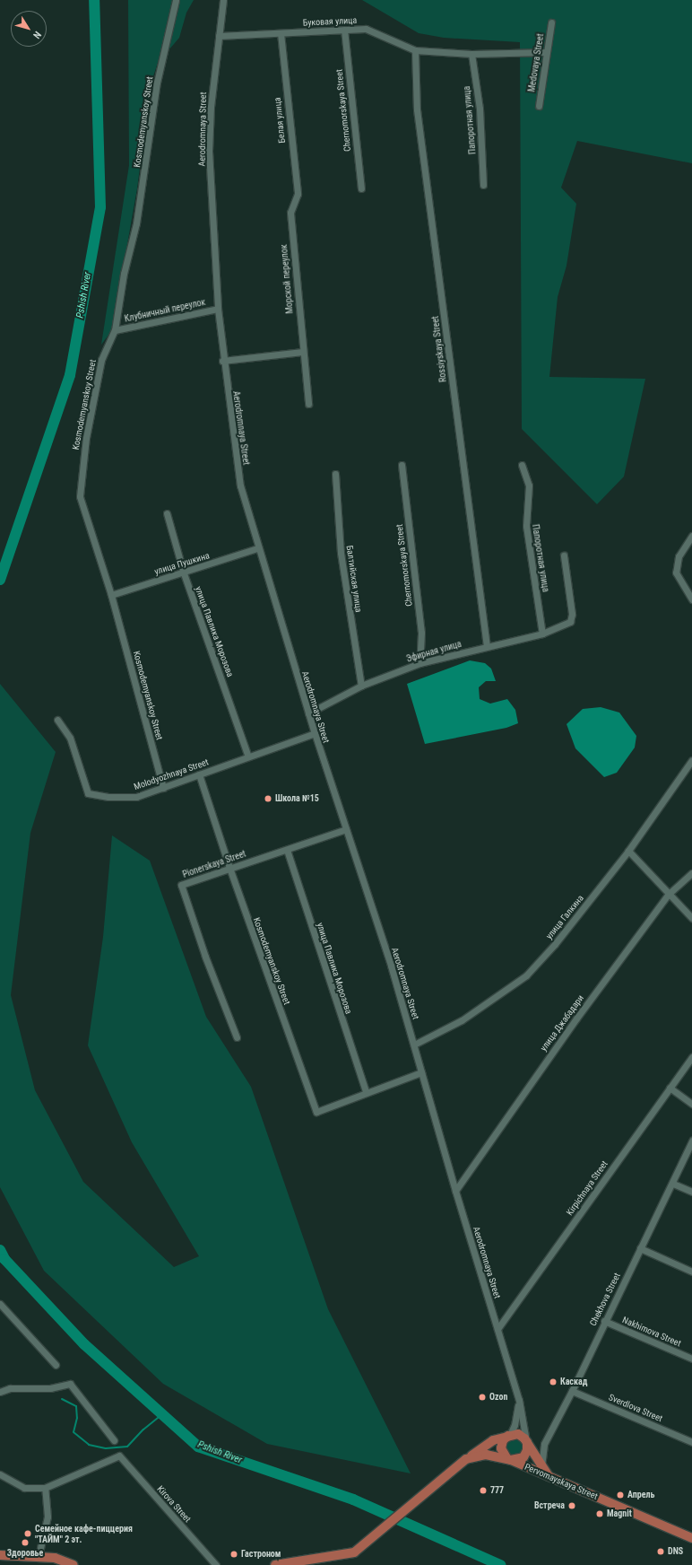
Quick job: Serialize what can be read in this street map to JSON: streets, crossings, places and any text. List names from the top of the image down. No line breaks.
{"streets":{"main road":["Pervomayskaya Street"],"street":["Буковая улица","Medovaya Street","Chernomorskaya Street","Белая улица","Папоротная улица","Kosmodemyanskoy Street","Aerodromnaya Street","Морской переулок","Клубничный переулок","Rossiyskaya Street","улица Пушкина","Балтийская улица","улица Павлика Морозова","Эфирная улица","Molodyozhnaya Street","Pionerskaya Street","улица Галкина","улица Джабадари","Kirpichnaya Street","Chekhova Street","Nakhimova Street","Sverdlova Street","Kirova Street"]},"crossings":[["Буковая улица","Medovaya Street"],["Буковая улица","Chernomorskaya Street"],["Буковая улица","Белая улица"],["Буковая улица","Папоротная улица"],["Буковая улица","Aerodromnaya Street"],["Буковая улица","Rossiyskaya Street"],["Chernomorskaya Street","Эфирная улица"],["Белая улица","Морской переулок"],["Папоротная улица","Эфирная улица"],["Kosmodemyanskoy Street","Клубничный переулок"],["Kosmodemyanskoy Street","улица Пушкина"],["Kosmodemyanskoy Street","улица Павлика Морозова"],["Kosmodemyanskoy Street","Molodyozhnaya Street"],["Kosmodemyanskoy Street","Pionerskaya Street"],["Aerodromnaya Street","Клубничный переулок"],["Aerodromnaya Street","улица Пушкина"],["Aerodromnaya Street","Эфирная улица"],["Aerodromnaya Street","Molodyozhnaya Street"],["Aerodromnaya Street","Pionerskaya Street"],["Aerodromnaya Street","улица Галкина"],["Aerodromnaya Street","улица Джабадари"],["Aerodromnaya Street","Kirpichnaya Street"],["Aerodromnaya Street","Pervomayskaya Street"],["Rossiyskaya Street","Эфирная улица"],["улица Пушкина","улица Павлика Морозова"],["Балтийская улица","Эфирная улица"],["улица Павлика Морозова","Molodyozhnaya Street"],["улица Павлика Морозова","Pionerskaya Street"],["Chekhova Street","Nakhimova Street"],["Chekhova Street","Sverdlova Street"]],"water":["Pshish River"],"places":["Школа №15","Каскад","Ozon","777","Апрель","Встреча","Magnit","Семейное кафе-пиццерия \"ТАЙМ\" 2 эт.","Здоровье","DNS","Гастроном"],"north":"bottom right"}
